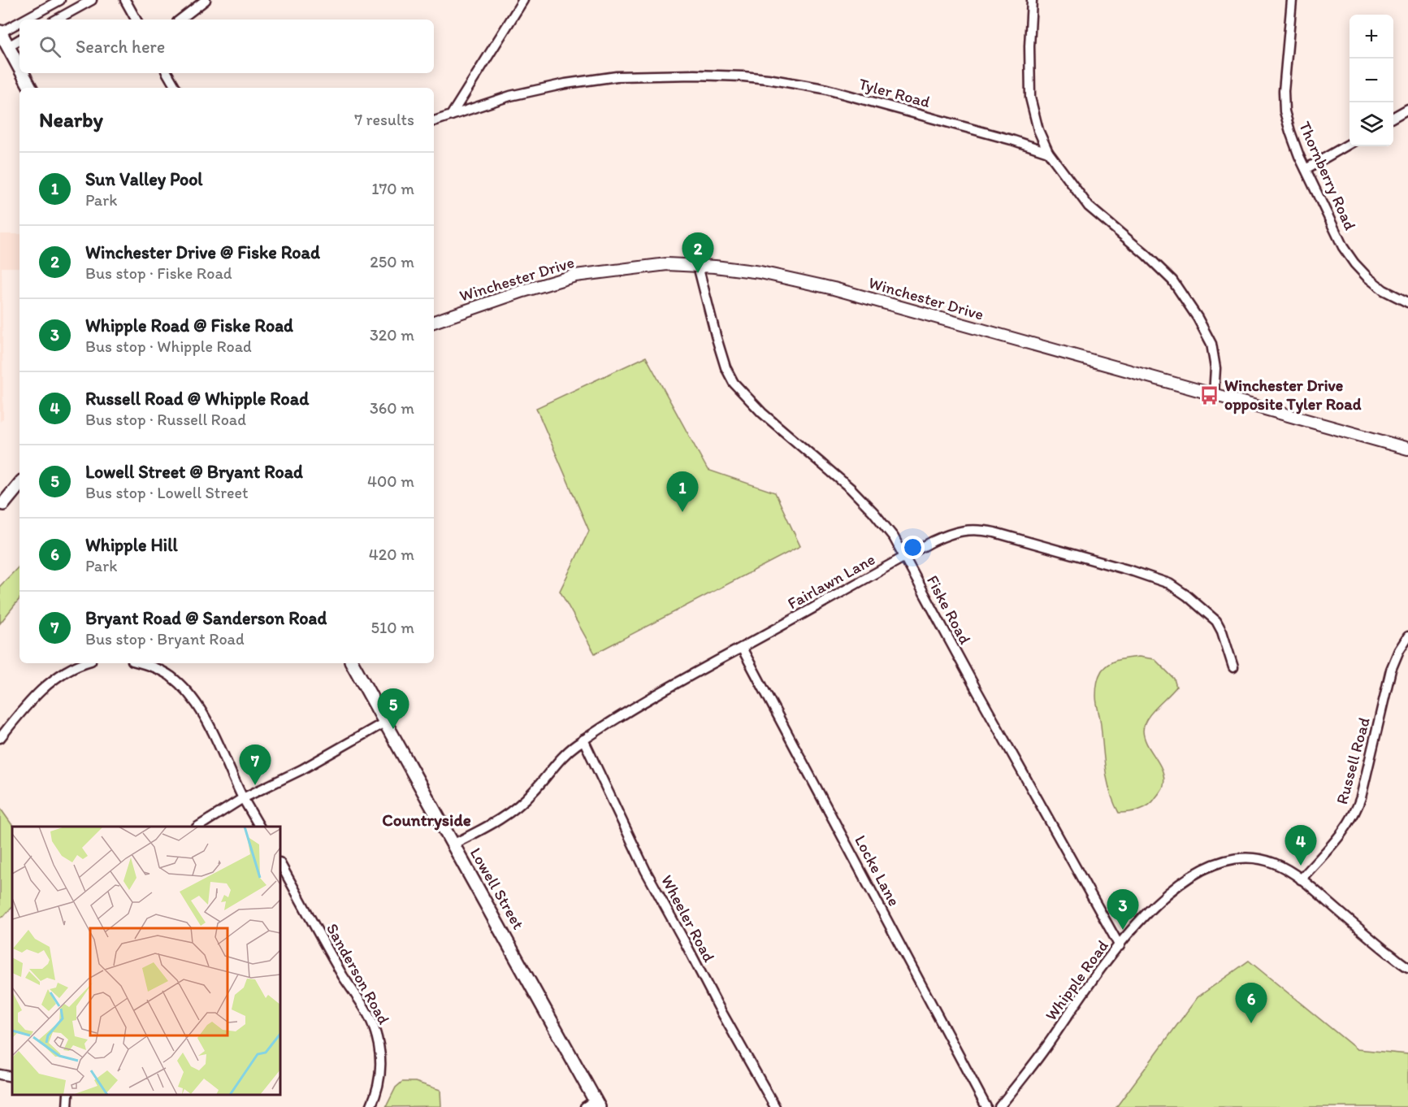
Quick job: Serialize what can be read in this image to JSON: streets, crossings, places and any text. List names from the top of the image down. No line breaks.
{"streets":{"main road":["Lowell Street"],"street":["Tyler Road","Thornberry Road","Winchester Drive","Fairlawn Lane","Fiske Road","Russell Road","Locke Lane","Wheeler Road","Sanderson Road","Whipple Road"]},"crossings":[["Winchester Drive","Fiske Road"],["Fairlawn Lane","Fiske Road"],["Fairlawn Lane","Locke Lane"],["Fairlawn Lane","Lowell Street"],["Fairlawn Lane","Wheeler Road"],["Fiske Road","Whipple Road"],["Russell Road","Whipple Road"]],"districts":["Countryside"],"places":{"bus stop":["Winchester Drive opposite Tyler Road"]},"page":{"map_buttons":["+","−"],"search":"Search here","heading":["Nearby","7 results"],"list":[{"mark":"1","name":"Sun Valley Pool","note":"Park","value":"170 m"},{"mark":"2","name":"Winchester Drive @ Fiske Road","note":"Bus stop · Fiske Road","value":"250 m"},{"mark":"3","name":"Whipple Road @ Fiske Road","note":"Bus stop · Whipple Road","value":"320 m"},{"mark":"4","name":"Russell Road @ Whipple Road","note":"Bus stop · Russell Road","value":"360 m"},{"mark":"5","name":"Lowell Street @ Bryant Road","note":"Bus stop · Lowell Street","value":"400 m"},{"mark":"6","name":"Whipple Hill","note":"Park","value":"420 m"},{"mark":"7","name":"Bryant Road @ Sanderson Road","note":"Bus stop · Bryant Road","value":"510 m"}],"pins":["2","1","5","7","4","3","6"]}}
